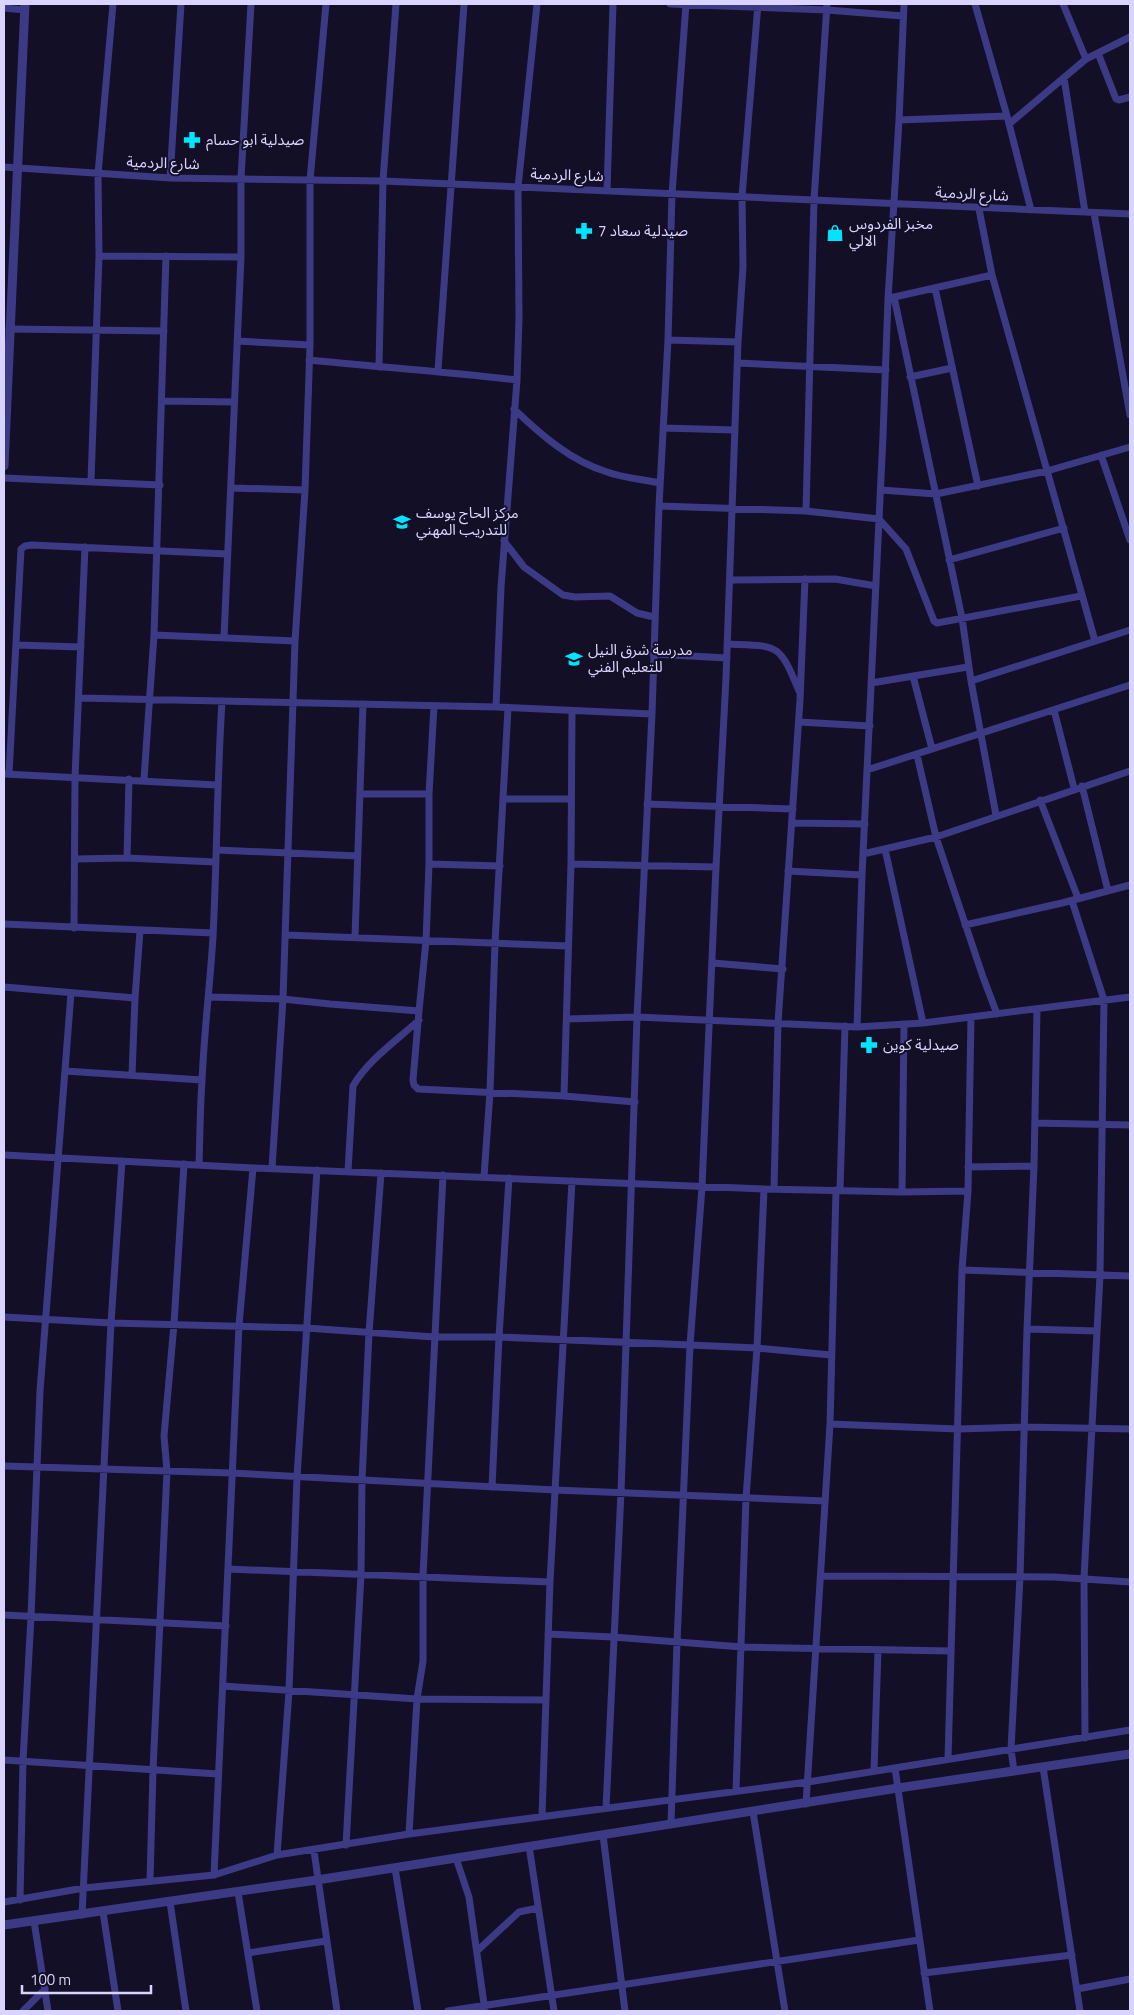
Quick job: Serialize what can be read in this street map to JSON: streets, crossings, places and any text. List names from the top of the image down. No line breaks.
{"streets":{"street":["شارع الردمية"]},"places":{"pharmacy":["صيدلية ابو حسام","صيدلية سعاد 7","صيدلية كوين"],"shop":["مخبز الفردوس الالي"],"school or university":["مركز الحاج يوسف للتدريب المهني","مدرسة شرق النيل للتعليم الفني"]},"scale_bar":"100 m"}
